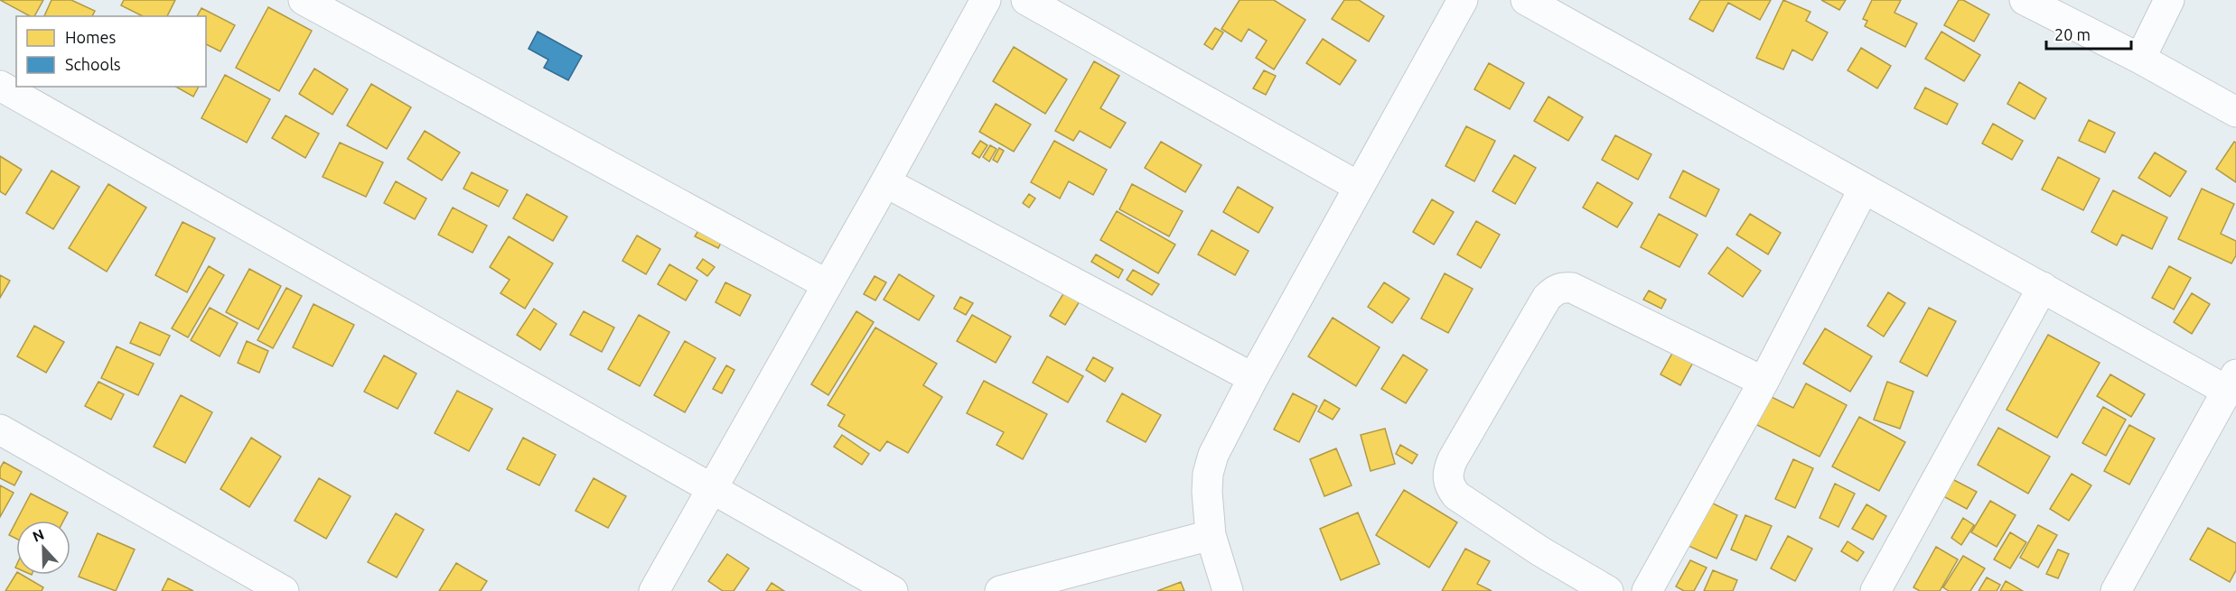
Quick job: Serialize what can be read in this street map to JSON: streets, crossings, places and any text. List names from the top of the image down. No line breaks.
{"legend":["Homes","Schools"],"scale_bar":"20 m","north":"top"}
